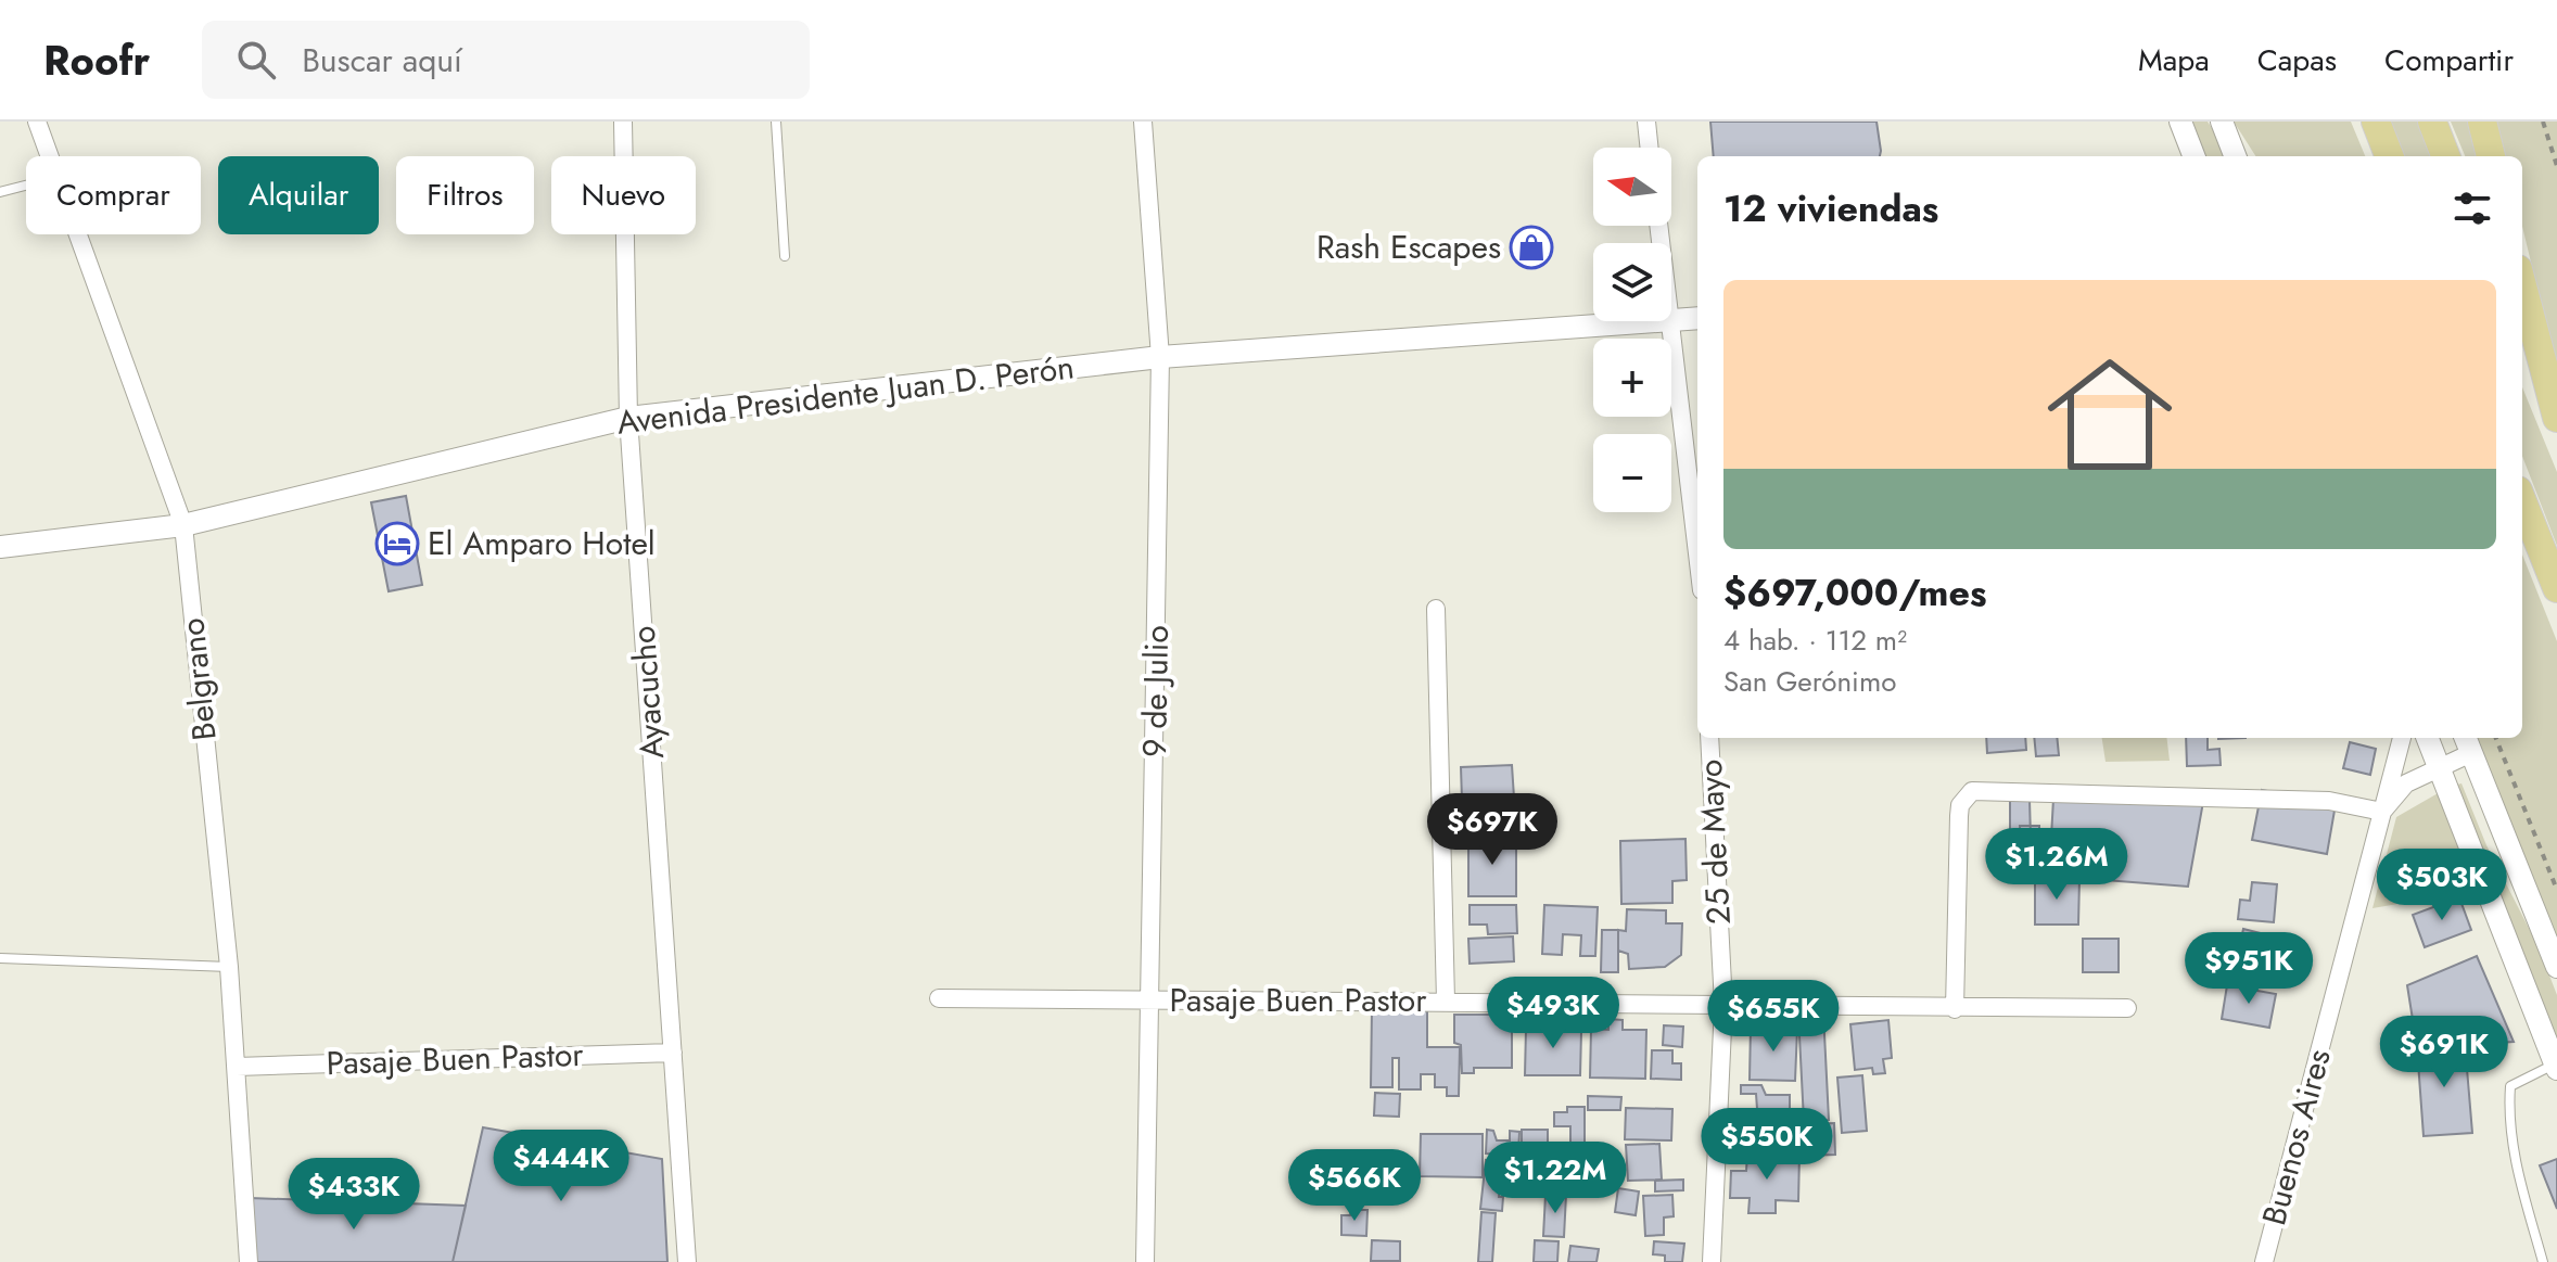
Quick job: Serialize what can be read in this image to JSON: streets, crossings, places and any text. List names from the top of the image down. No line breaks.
{"streets":{"street":["Avenida Presidente Juan D. Perón","Belgrano","9 de Julio","Ayacucho","25 de Mayo","Pasaje Buen Pastor","Buenos Aires"]},"crossings":[["Avenida Presidente Juan D. Perón","Belgrano"],["Avenida Presidente Juan D. Perón","9 de Julio"],["Avenida Presidente Juan D. Perón","Ayacucho"],["Belgrano","Pasaje Buen Pastor"],["9 de Julio","Pasaje Buen Pastor"],["Ayacucho","Pasaje Buen Pastor"],["25 de Mayo","Pasaje Buen Pastor"]],"places":{"shop":["Rash Escapes"],"hotel":["El Amparo Hotel"]},"north":"left","page":{"header":"Roofr","search":"Buscar aquí","nav":["Mapa","Capas","Compartir"],"map_buttons":["+","−"],"chip":["Comprar","Alquilar","Filtros","Nuevo"],"heading":"12 viviendas","list":[{"name":"$697,000/mes","note":"4 hab. · 112 m² · San Gerónimo"}],"price":["$697K","$1.26M","$503K","$951K","$493K","$655K","$691K","$550K","$444K","$1.22M","$566K","$433K"]}}
